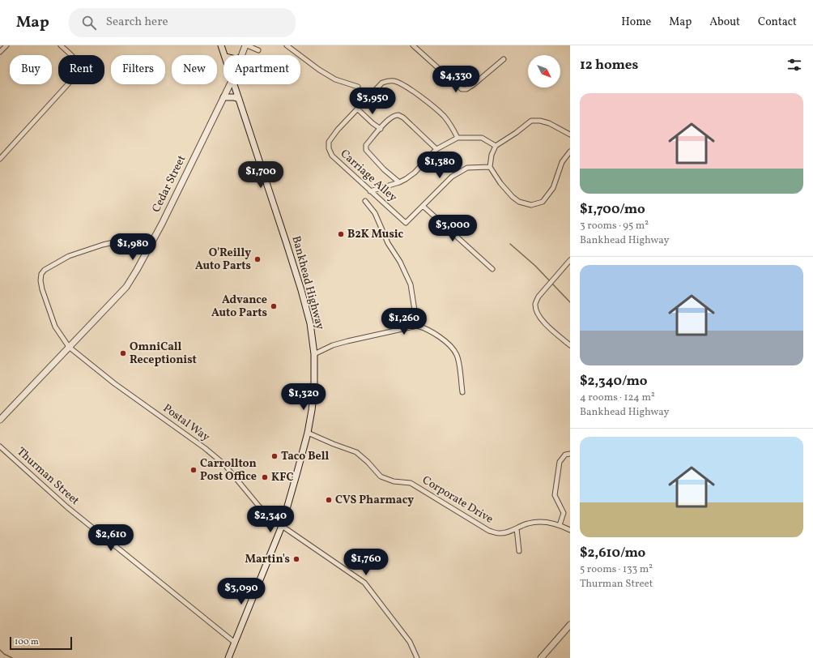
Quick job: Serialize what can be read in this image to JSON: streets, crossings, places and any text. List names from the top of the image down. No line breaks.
{"streets":{"main road":["Cedar Street","Bankhead Highway"],"street":["Carriage Alley","Postal Way","Thurman Street","Corporate Drive"]},"crossings":[["Cedar Street","Postal Way"],["Bankhead Highway","Postal Way"],["Bankhead Highway","Thurman Street"],["Bankhead Highway","Corporate Drive"]],"places":["B2K Music","O'Reilly Auto Parts","Advance Auto Parts","OmniCall Receptionist","Taco Bell","Carrollton Post Office","KFC","CVS Pharmacy","Martin's"],"scale_bar":"100 m","north":"bottom right","page":{"header":"Map","search":"Search here","nav":["Home","Map","About","Contact"],"heading":"12 homes","chip":["Buy","Rent","Filters","New","Apartment"],"price":["$4,330","$3,950","$1,380","$1,700","$3,000","$1,980","$1,260","$1,320","$2,340","$2,610","$1,760","$3,090"],"list":[{"name":"$1,700/mo","note":"3 rooms · 95 m² · Bankhead Highway"},{"name":"$2,340/mo","note":"4 rooms · 124 m² · Bankhead Highway"},{"name":"$2,610/mo","note":"5 rooms · 133 m² · Thurman Street"}],"scale":"100 m"}}
